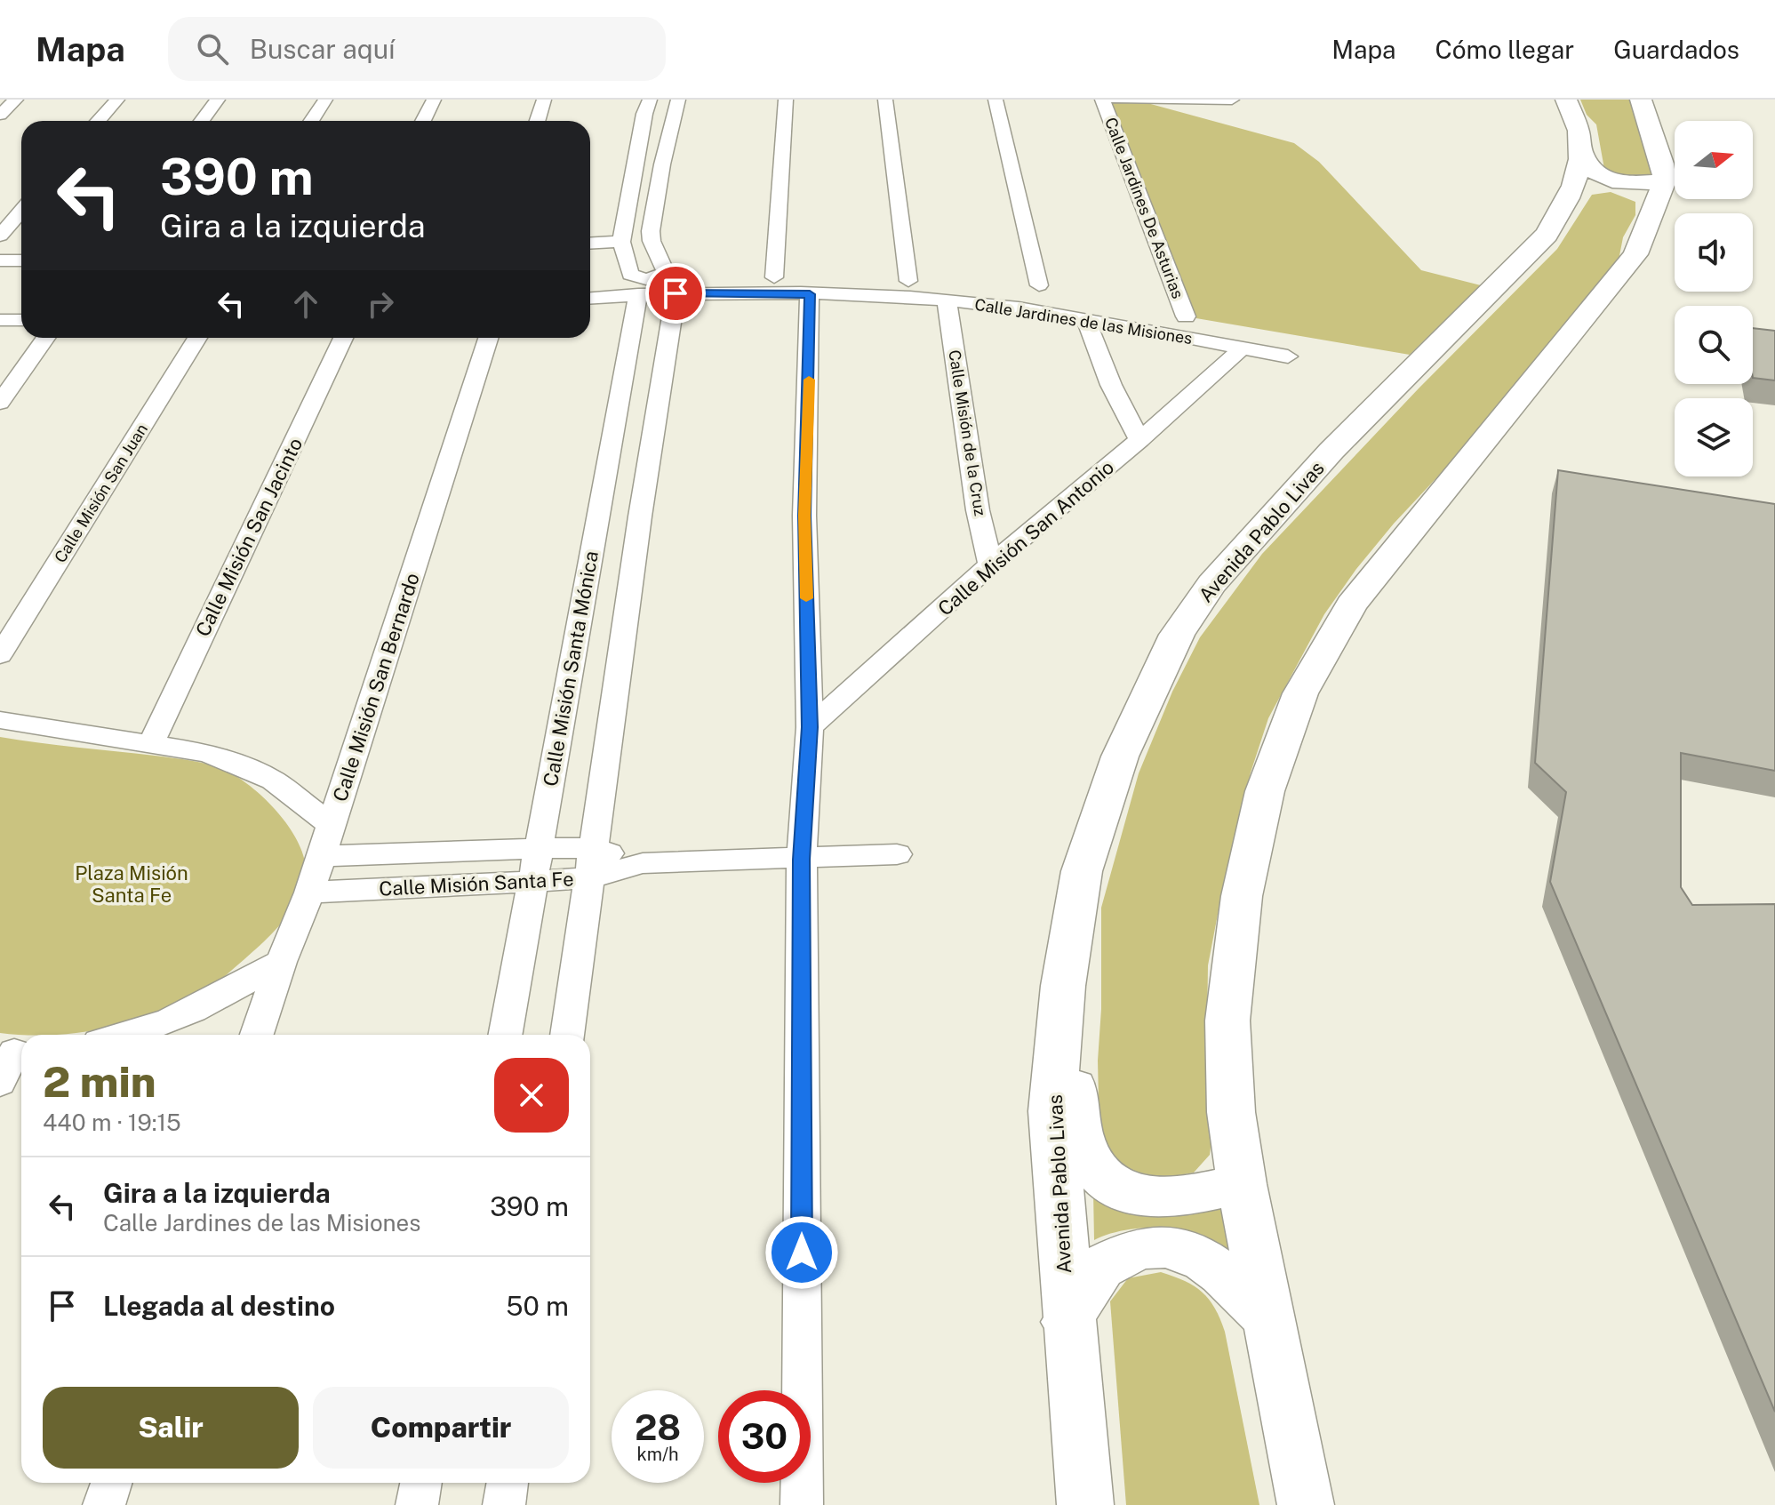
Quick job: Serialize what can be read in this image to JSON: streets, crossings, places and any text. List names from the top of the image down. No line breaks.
{"streets":{"main road":["Avenida Pablo Livas"],"street":["Calle Jardines De Asturias","Calle Jardines de las Misiones","Calle Misión de la Cruz","Calle Misión San Juan","Calle Misión San Jacinto","Calle Misión San Antonio","Calle Misión Santa Mónica","Calle Misión San Bernardo","Calle Misión Santa Fe"]},"crossings":[["Calle Jardines de las Misiones","Calle Misión de la Cruz"],["Calle Jardines de las Misiones","Calle Misión San Antonio"],["Calle Jardines de las Misiones","Calle Misión Santa Mónica"],["Calle Misión de la Cruz","Calle Misión San Antonio"],["Calle Misión Santa Mónica","Calle Misión Santa Fe"],["Calle Misión San Bernardo","Calle Misión Santa Fe"]],"parks":["Plaza Misión Santa Fe"],"north":"right","page":{"header":"Mapa","search":"Buscar aquí","nav":["Mapa","Cómo llegar","Guardados"],"turn":["390 m","Gira a la izquierda"],"heading":["2 min","440 m · 19:15"],"list":[{"name":"Gira a la izquierda","note":"Calle Jardines de las Misiones","value":"390 m"},{"name":"Llegada al destino","value":"50 m"}],"buttons":["Salir","Compartir"],"speed":"28 km/h","limit":"30"}}
